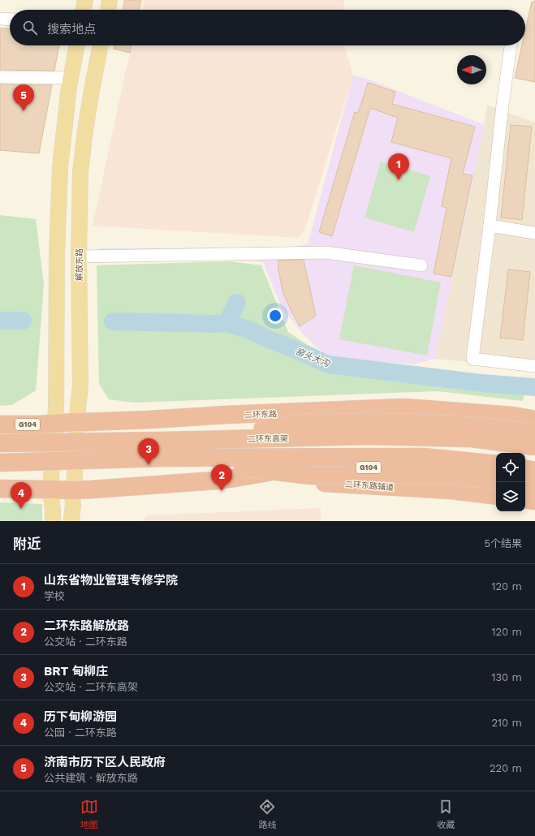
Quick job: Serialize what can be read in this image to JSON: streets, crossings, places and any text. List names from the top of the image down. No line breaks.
{"streets":{"highway":["二环东路","G104","二环东高架","二环东路辅道"],"main road":["解放东路"]},"crossings":[["解放东路","二环东路"],["解放东路","G104"],["G104","二环东路辅道"]],"water":["窑头大沟"],"north":"left","page":{"search":"搜索地点","pins":["5","1","3","2","4"],"heading":["附近","5个结果"],"list":[{"mark":"1","name":"山东省物业管理专修学院","note":"学校","value":"120 m"},{"mark":"2","name":"二环东路解放路","note":"公交站 · 二环东路","value":"120 m"},{"mark":"3","name":"BRT 甸柳庄","note":"公交站 · 二环东高架","value":"130 m"},{"mark":"4","name":"历下甸柳游园","note":"公园 · 二环东路","value":"210 m"},{"mark":"5","name":"济南市历下区人民政府","note":"公共建筑 · 解放东路","value":"220 m"}],"nav":["地图","路线","收藏"]}}
